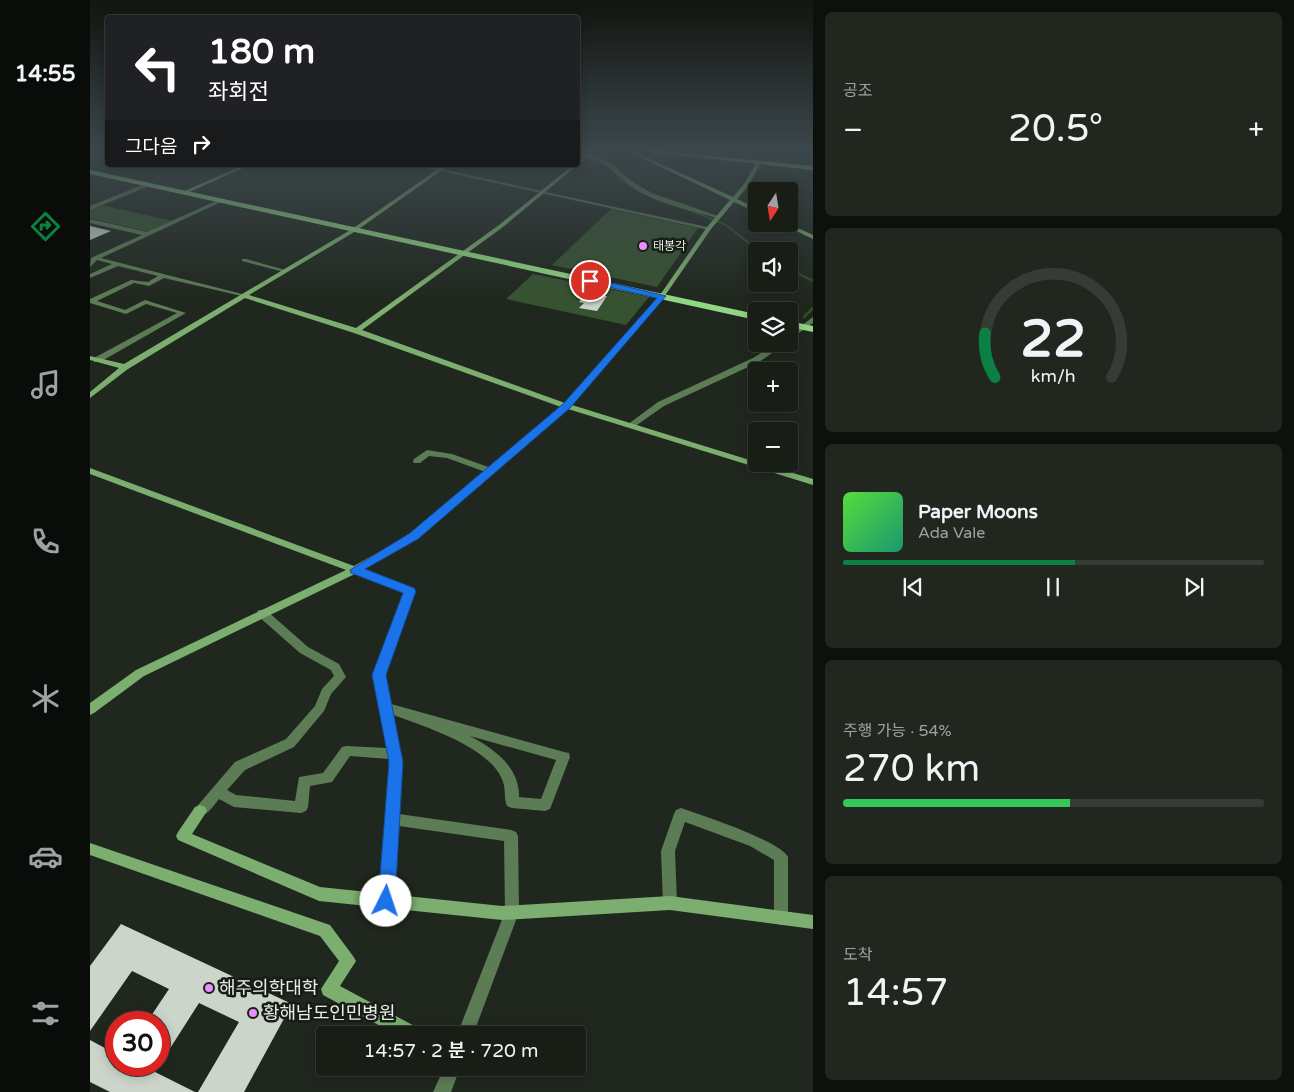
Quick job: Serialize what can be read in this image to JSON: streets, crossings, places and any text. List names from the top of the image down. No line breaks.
{"places":["태봉각","해주의학대학","황해남도인민병원"],"north":"bottom","page":{"tabs":"14:55","tile":["공조",["주행 가능 · 54%","270 km"],["도착","14:57"]],"turn":["180 m","좌회전"],"heat":["−","20.5°","+"],"then":"그다음","map_buttons":["+","−"],"song":["Paper Moons","Ada Vale"],"limit":"30","trip":"14:57 · 2 분 · 720 m","gauge":["22","km/h"]}}
